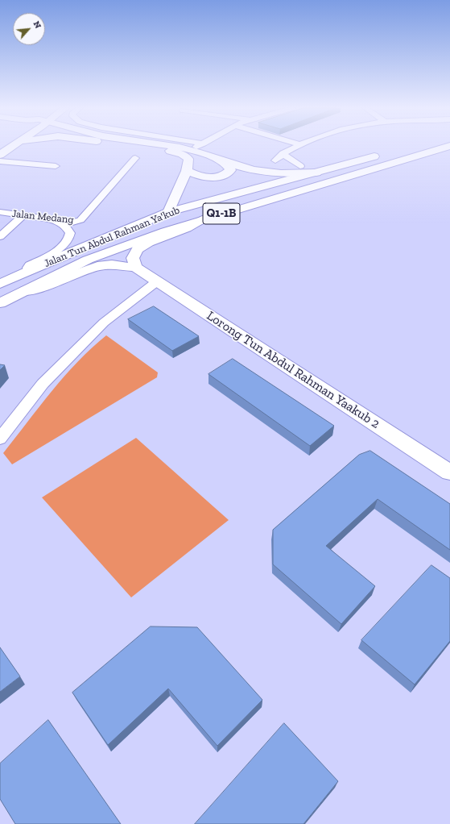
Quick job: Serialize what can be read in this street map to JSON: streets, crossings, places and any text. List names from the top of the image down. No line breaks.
{"streets":{"main road":["Q1-1B","Jalan Tun Abdul Rahman Ya'kub","Lorong Tun Abdul Rahman Yaakub 2"],"street":["Jalan Medang"]},"north":"top right"}
